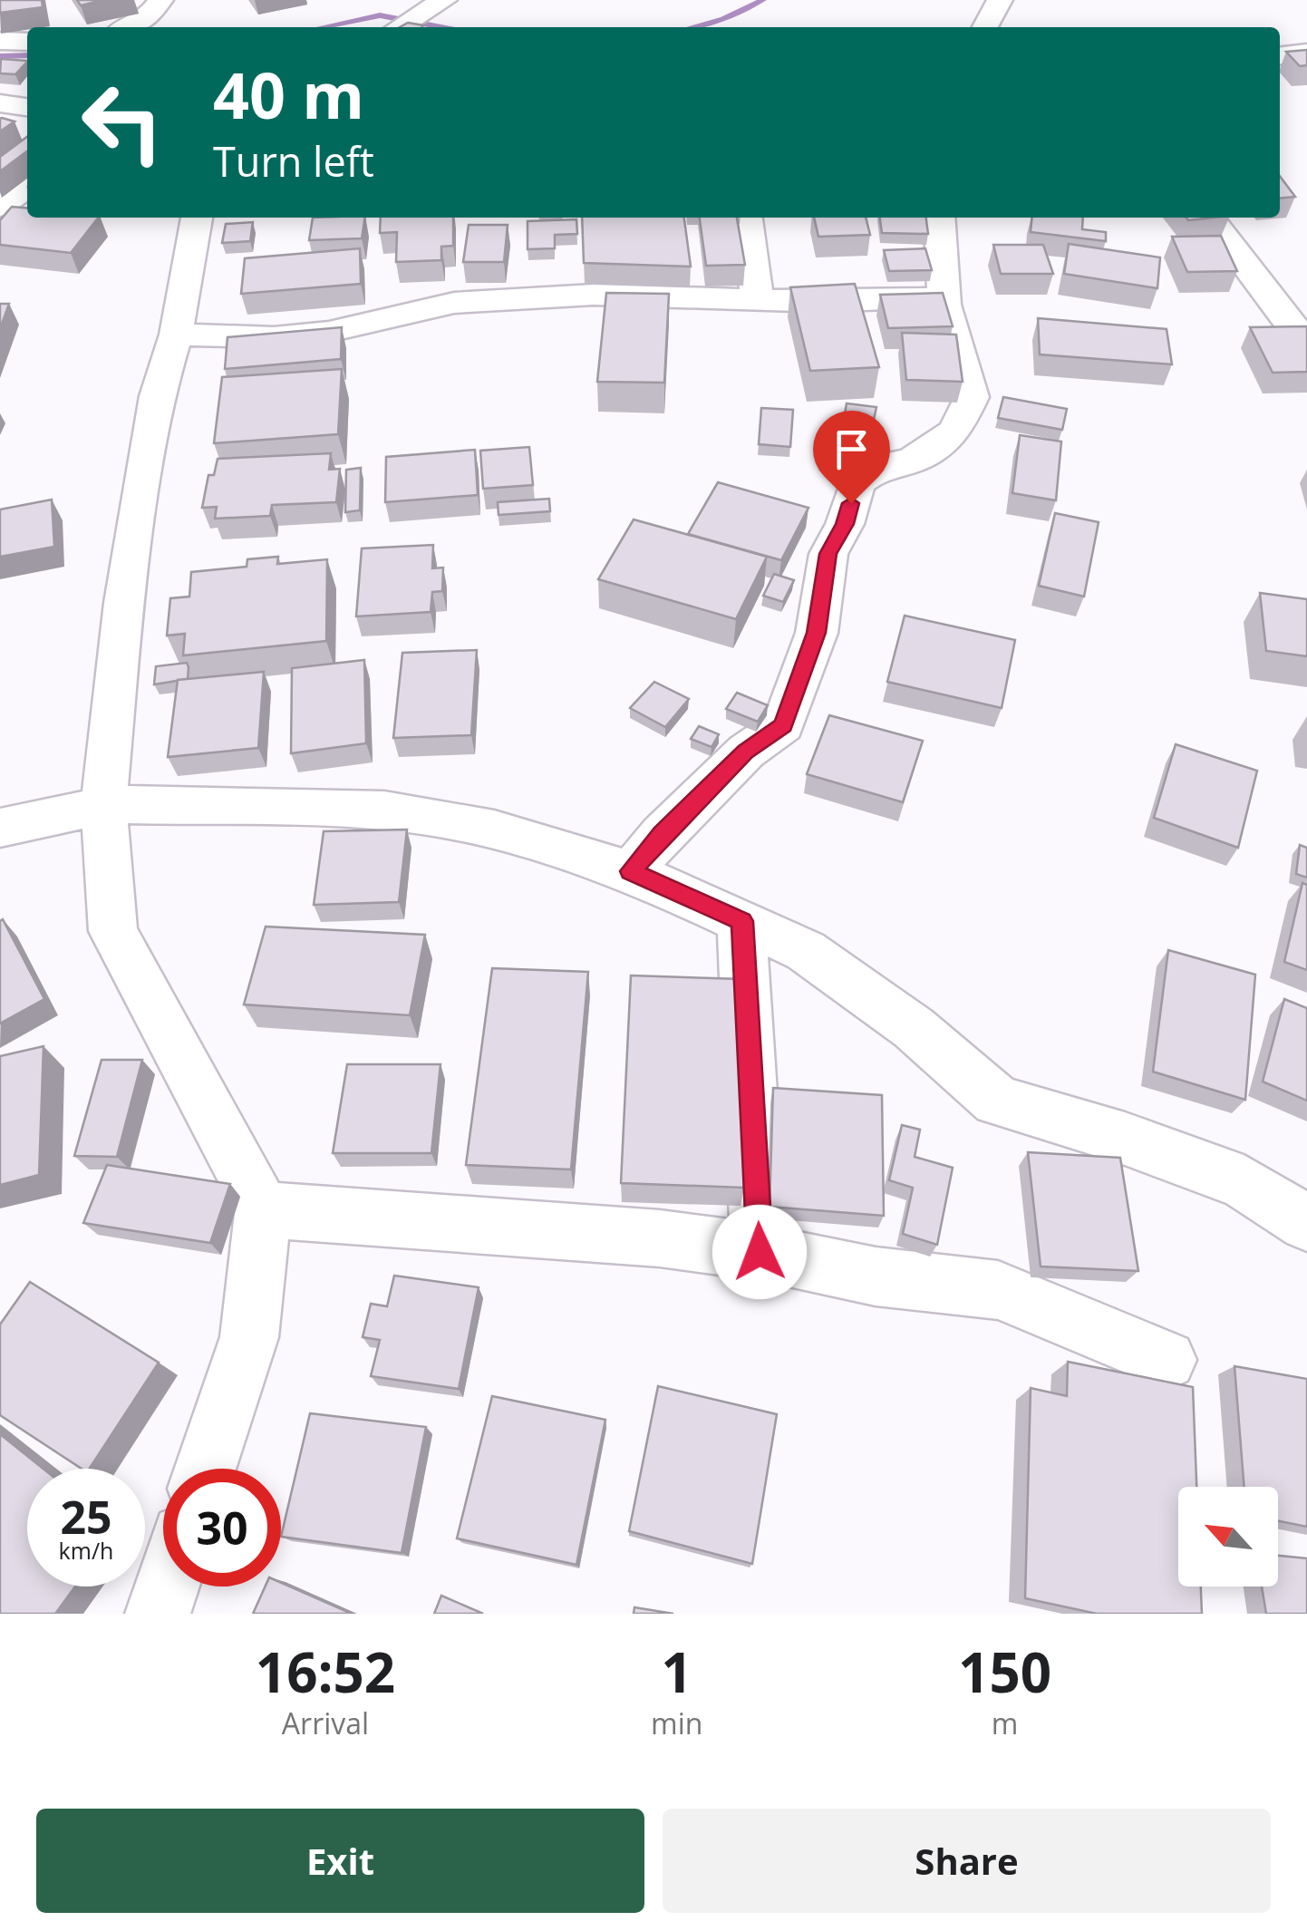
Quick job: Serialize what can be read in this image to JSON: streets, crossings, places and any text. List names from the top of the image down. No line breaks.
{"north":"top left","page":{"turn":["40 m","Turn left"],"speed":"25 km/h","limit":"30","eta":["16:52","Arrival","1","min","150","m"],"buttons":["Exit","Share"]}}
